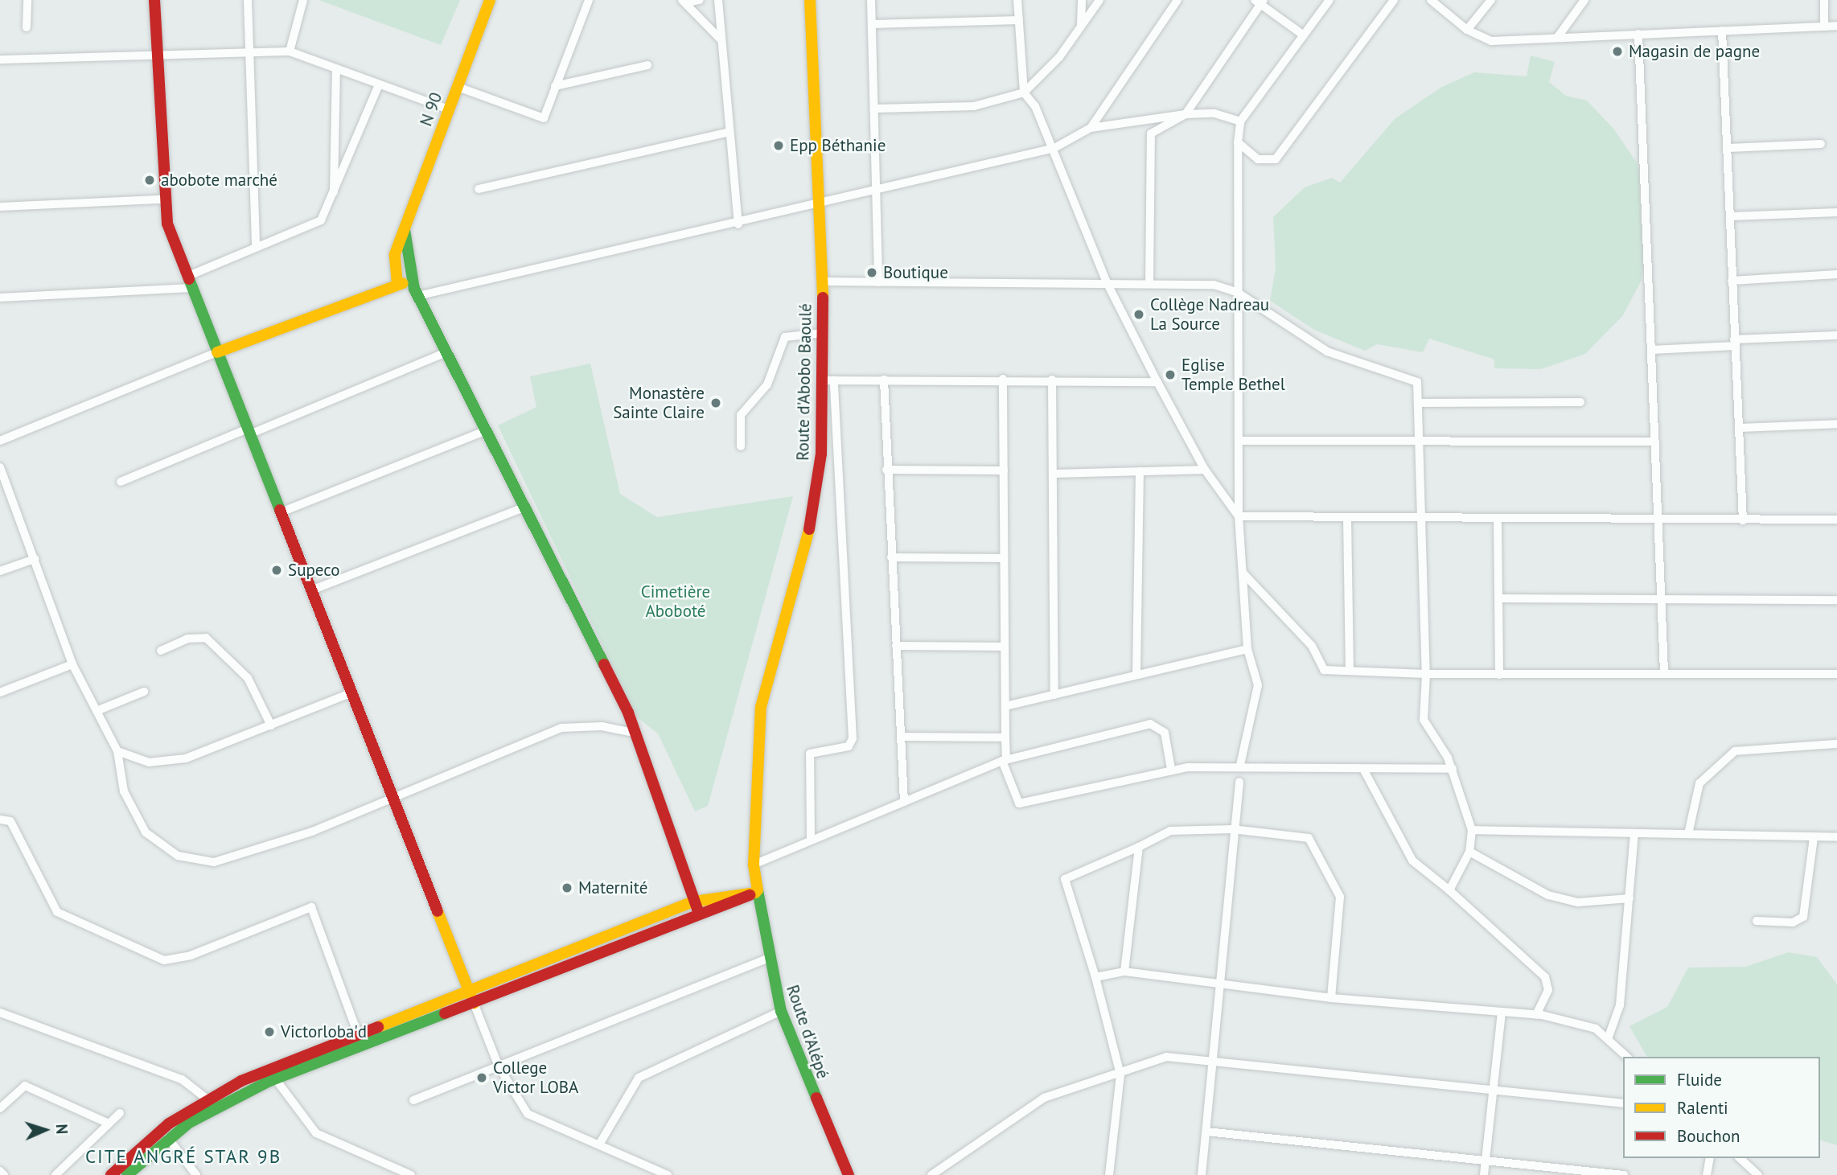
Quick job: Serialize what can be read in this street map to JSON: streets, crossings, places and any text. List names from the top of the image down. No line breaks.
{"streets":{"street":["N 90","Route d'Abobo Baoulé","Route d'Alépé"]},"crossings":[["Route d'Abobo Baoulé","Route d'Alépé"]],"districts":["CITE ANGRÉ STAR 9B"],"parks":["Cimetière Aboboté"],"places":["Magasin de pagne","Epp Béthanie","abobote marché","Boutique","Collège Nadreau La Source","Eglise Temple Bethel","Monastère Sainte Claire","Supeco","Maternité","Victorloba'd","College Victor LOBA"],"legend":["Fluide","Ralenti","Bouchon"],"north":"right"}
